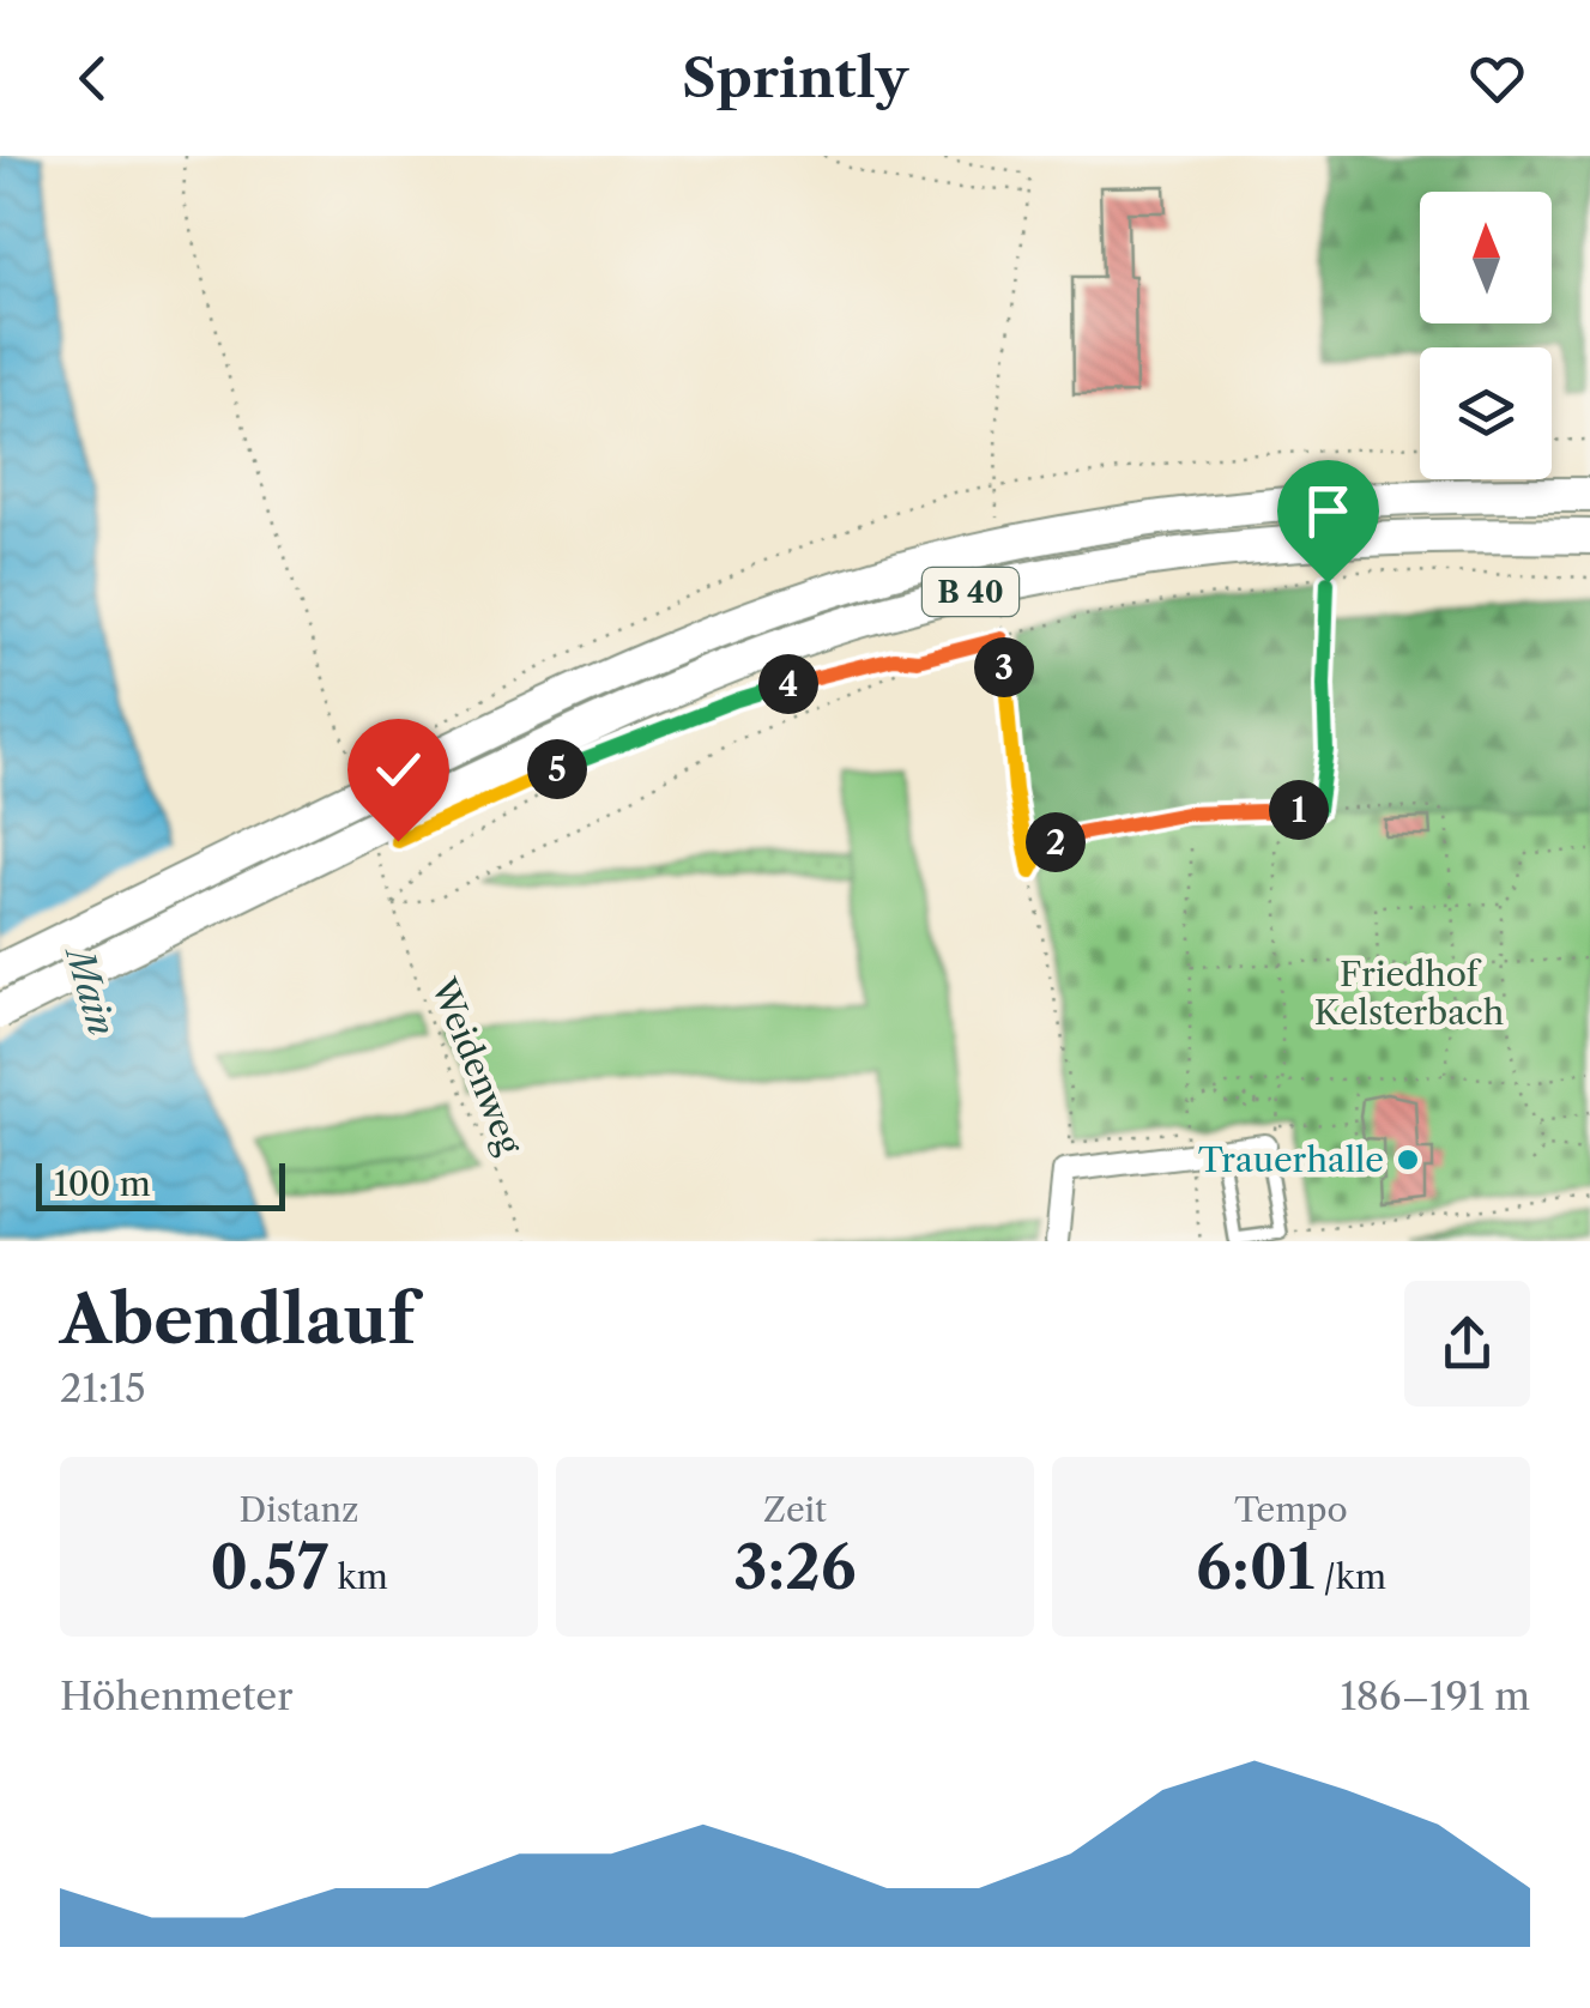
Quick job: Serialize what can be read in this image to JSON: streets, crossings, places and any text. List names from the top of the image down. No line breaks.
{"streets":{"highway":["B 40"],"path":["Weidenweg"]},"crossings":[["B 40","Weidenweg"]],"water":["Main"],"parks":["Friedhof Kelsterbach"],"places":["Trauerhalle"],"scale_bar":"100 m","north":"top","page":{"header":"Sprintly","pins":["3","4","5","1","2"],"scale":"100 m","heading":["Abendlauf","21:15"],"stats":[["Distanz","0.57 km"],["Zeit","3:26"],["Tempo","6:01 /km"]],"chart":["Höhenmeter","186–191 m"]}}
